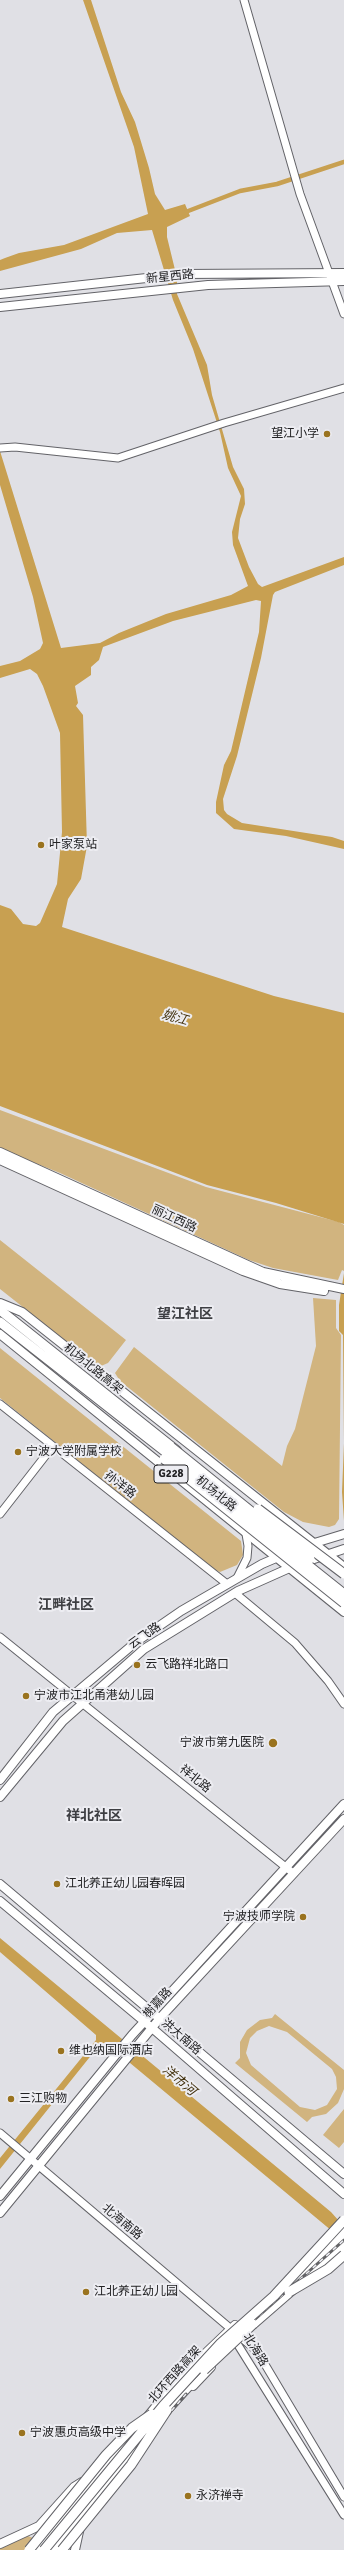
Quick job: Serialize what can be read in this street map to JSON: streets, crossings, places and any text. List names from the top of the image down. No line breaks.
{"streets":{"highway":["机场北路高架","G228","机场北路","北环西路高架"],"main road":["新星西路","丽江西路","云飞路","榭嘉路","洪大南路"],"street":["孙洋路","祥北路","北海南路","北海路"]},"crossings":[["机场北路高架","机场北路"],["孙洋路","云飞路"],["机场北路","云飞路"],["云飞路","祥北路"],["祥北路","榭嘉路"],["榭嘉路","洪大南路"],["榭嘉路","北海南路"],["北海南路","北海路"]],"districts":["望江社区","江畔社区","祥北社区"],"water":["姚江","洋市河"],"places":["望江小学","叶家泵站","宁波大学附属学校","云飞路祥北路口","宁波市江北甬港幼儿园","宁波市第九医院","江北养正幼儿园春晖园","宁波技师学院","维也纳国际酒店","三江购物","江北养正幼儿园","宁波惠贞高级中学","永济禅寺"]}
